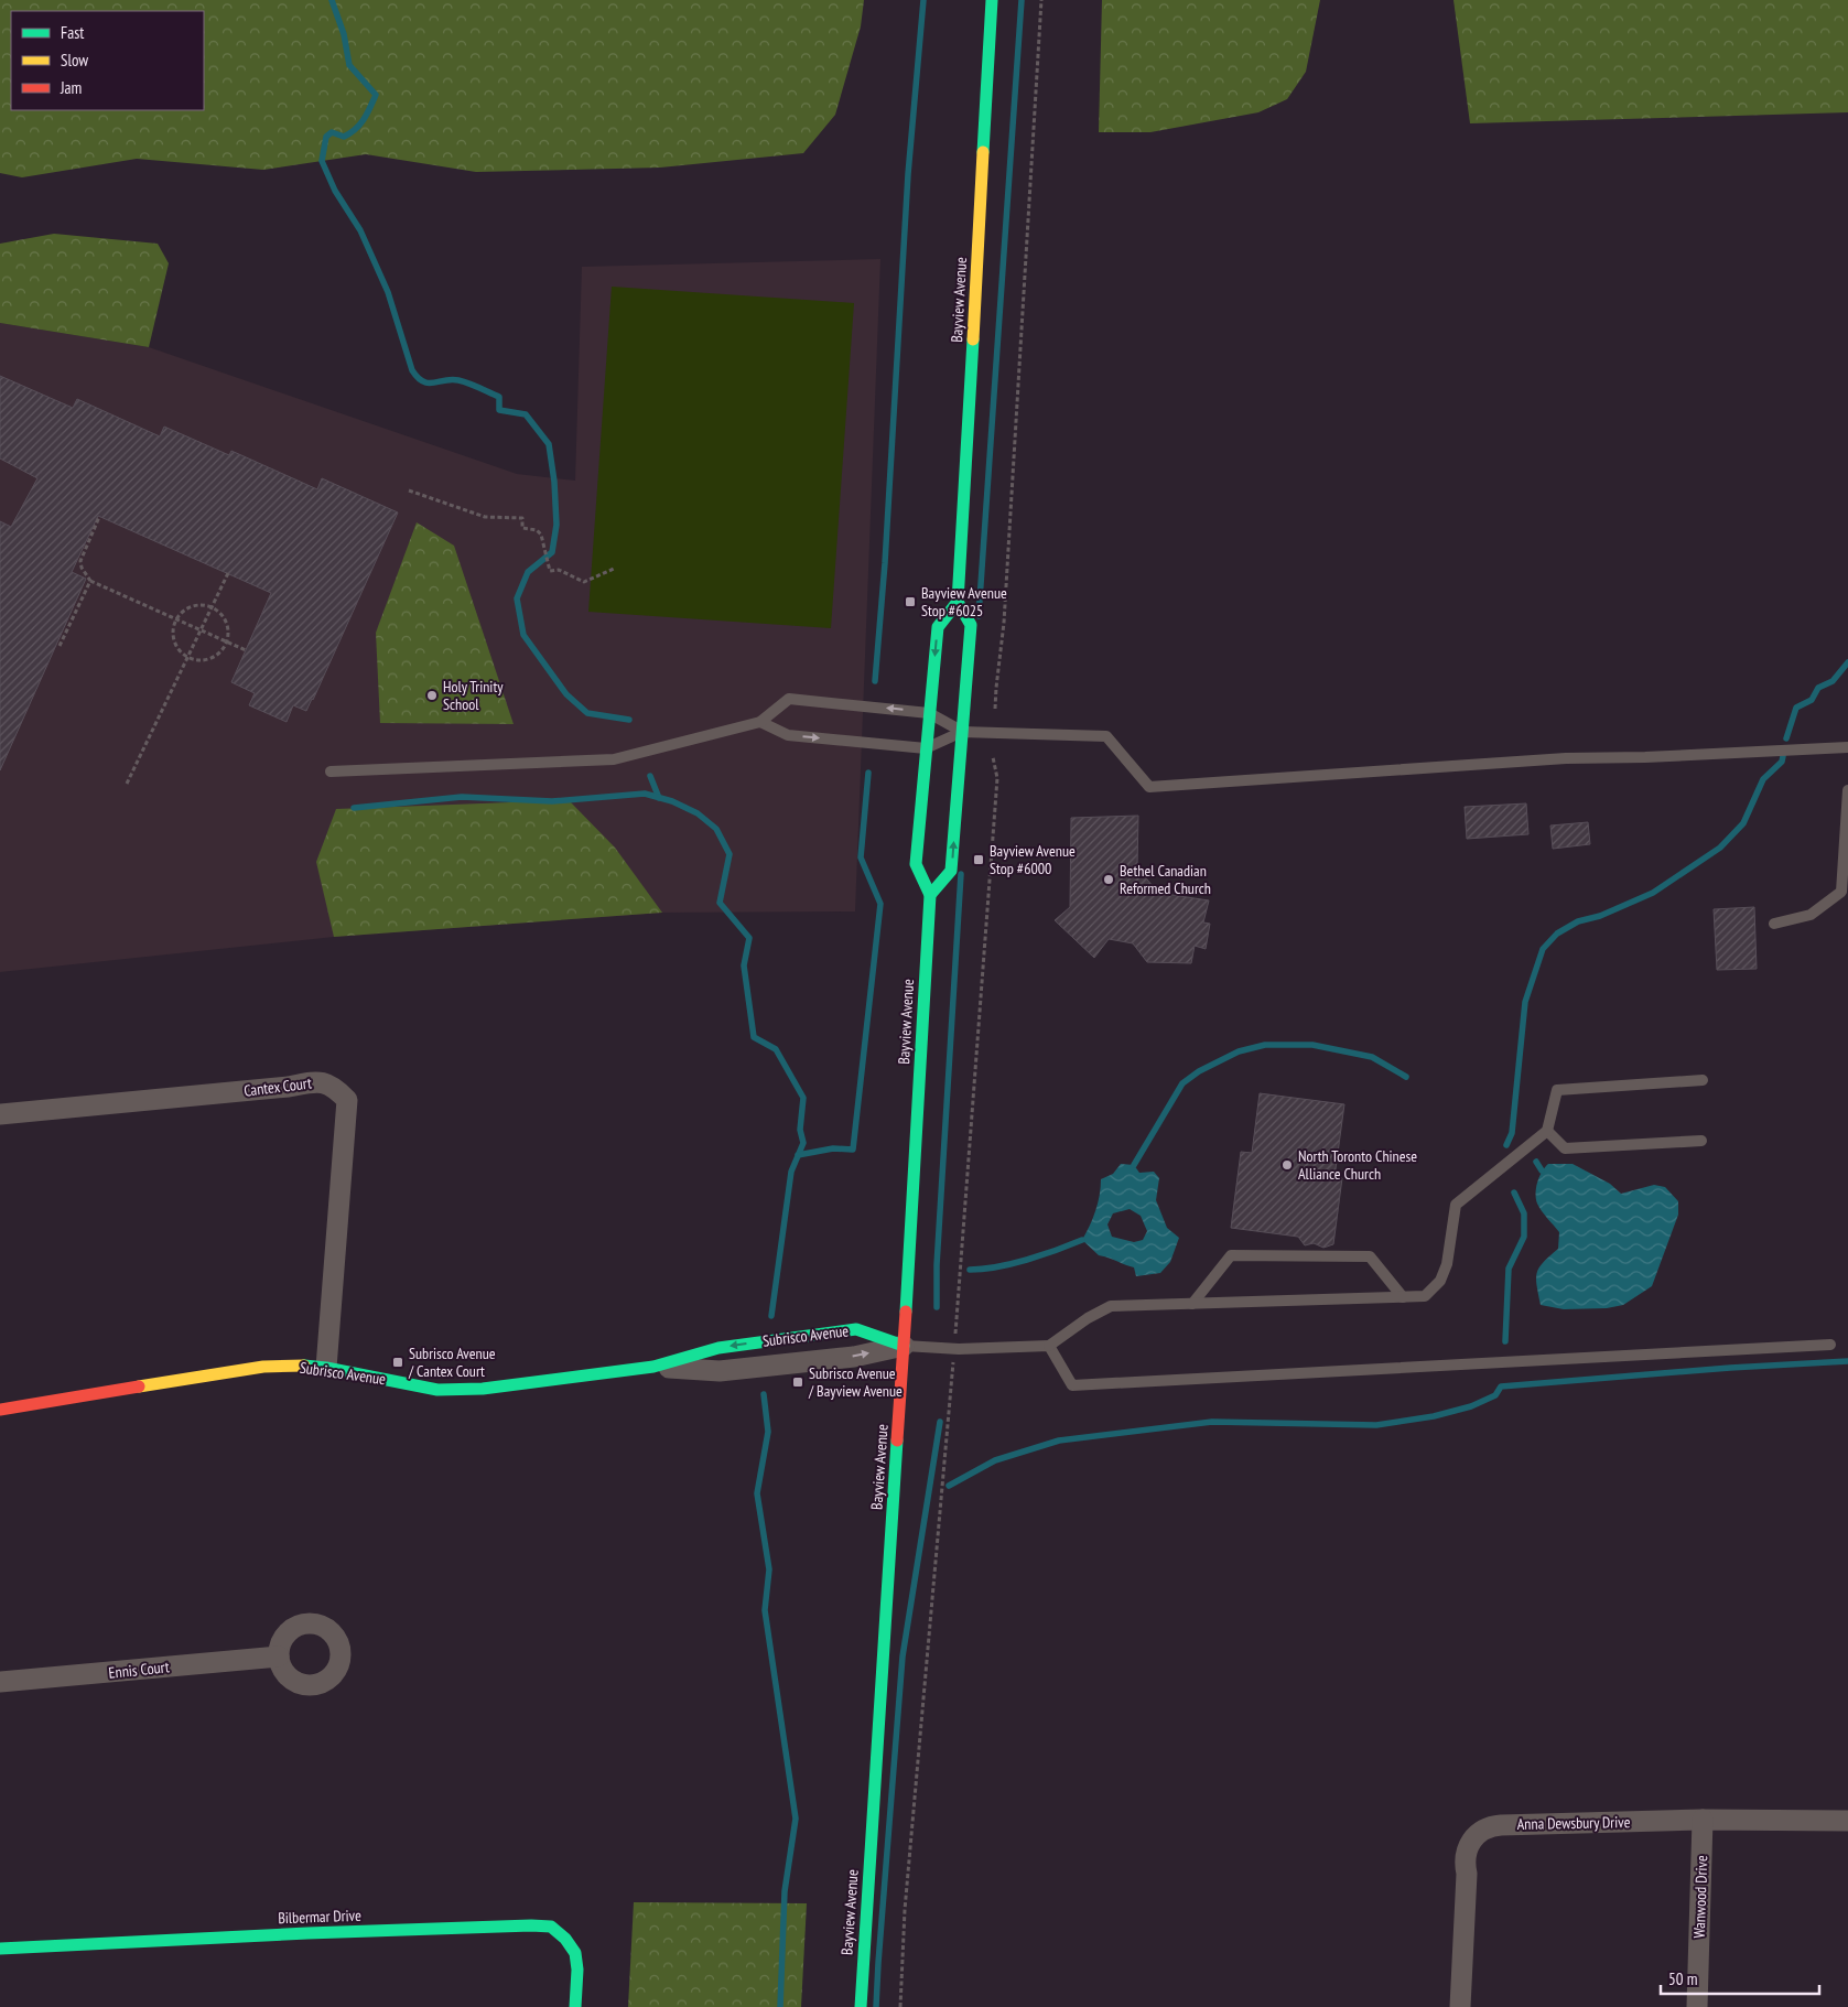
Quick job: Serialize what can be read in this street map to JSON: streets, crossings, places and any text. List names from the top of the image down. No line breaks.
{"streets":{"main road":["Bayview Avenue","Subrisco Avenue","Bilbermar Drive"],"street":["Cantex Court","Ennis Court","Anna Dewsbury Drive","Wanwood Drive"]},"crossings":[["Bayview Avenue","Subrisco Avenue"],["Cantex Court","Subrisco Avenue"],["Anna Dewsbury Drive","Wanwood Drive"]],"places":{"transit":["Bayview Avenue Stop #6025","Bayview Avenue Stop #6000","Subrisco Avenue / Cantex Court","Subrisco Avenue / Bayview Avenue"],"other":["Holy Trinity School","Bethel Canadian Reformed Church","North Toronto Chinese Alliance Church"]},"legend":["Fast","Slow","Jam"],"scale_bar":"50 m"}
